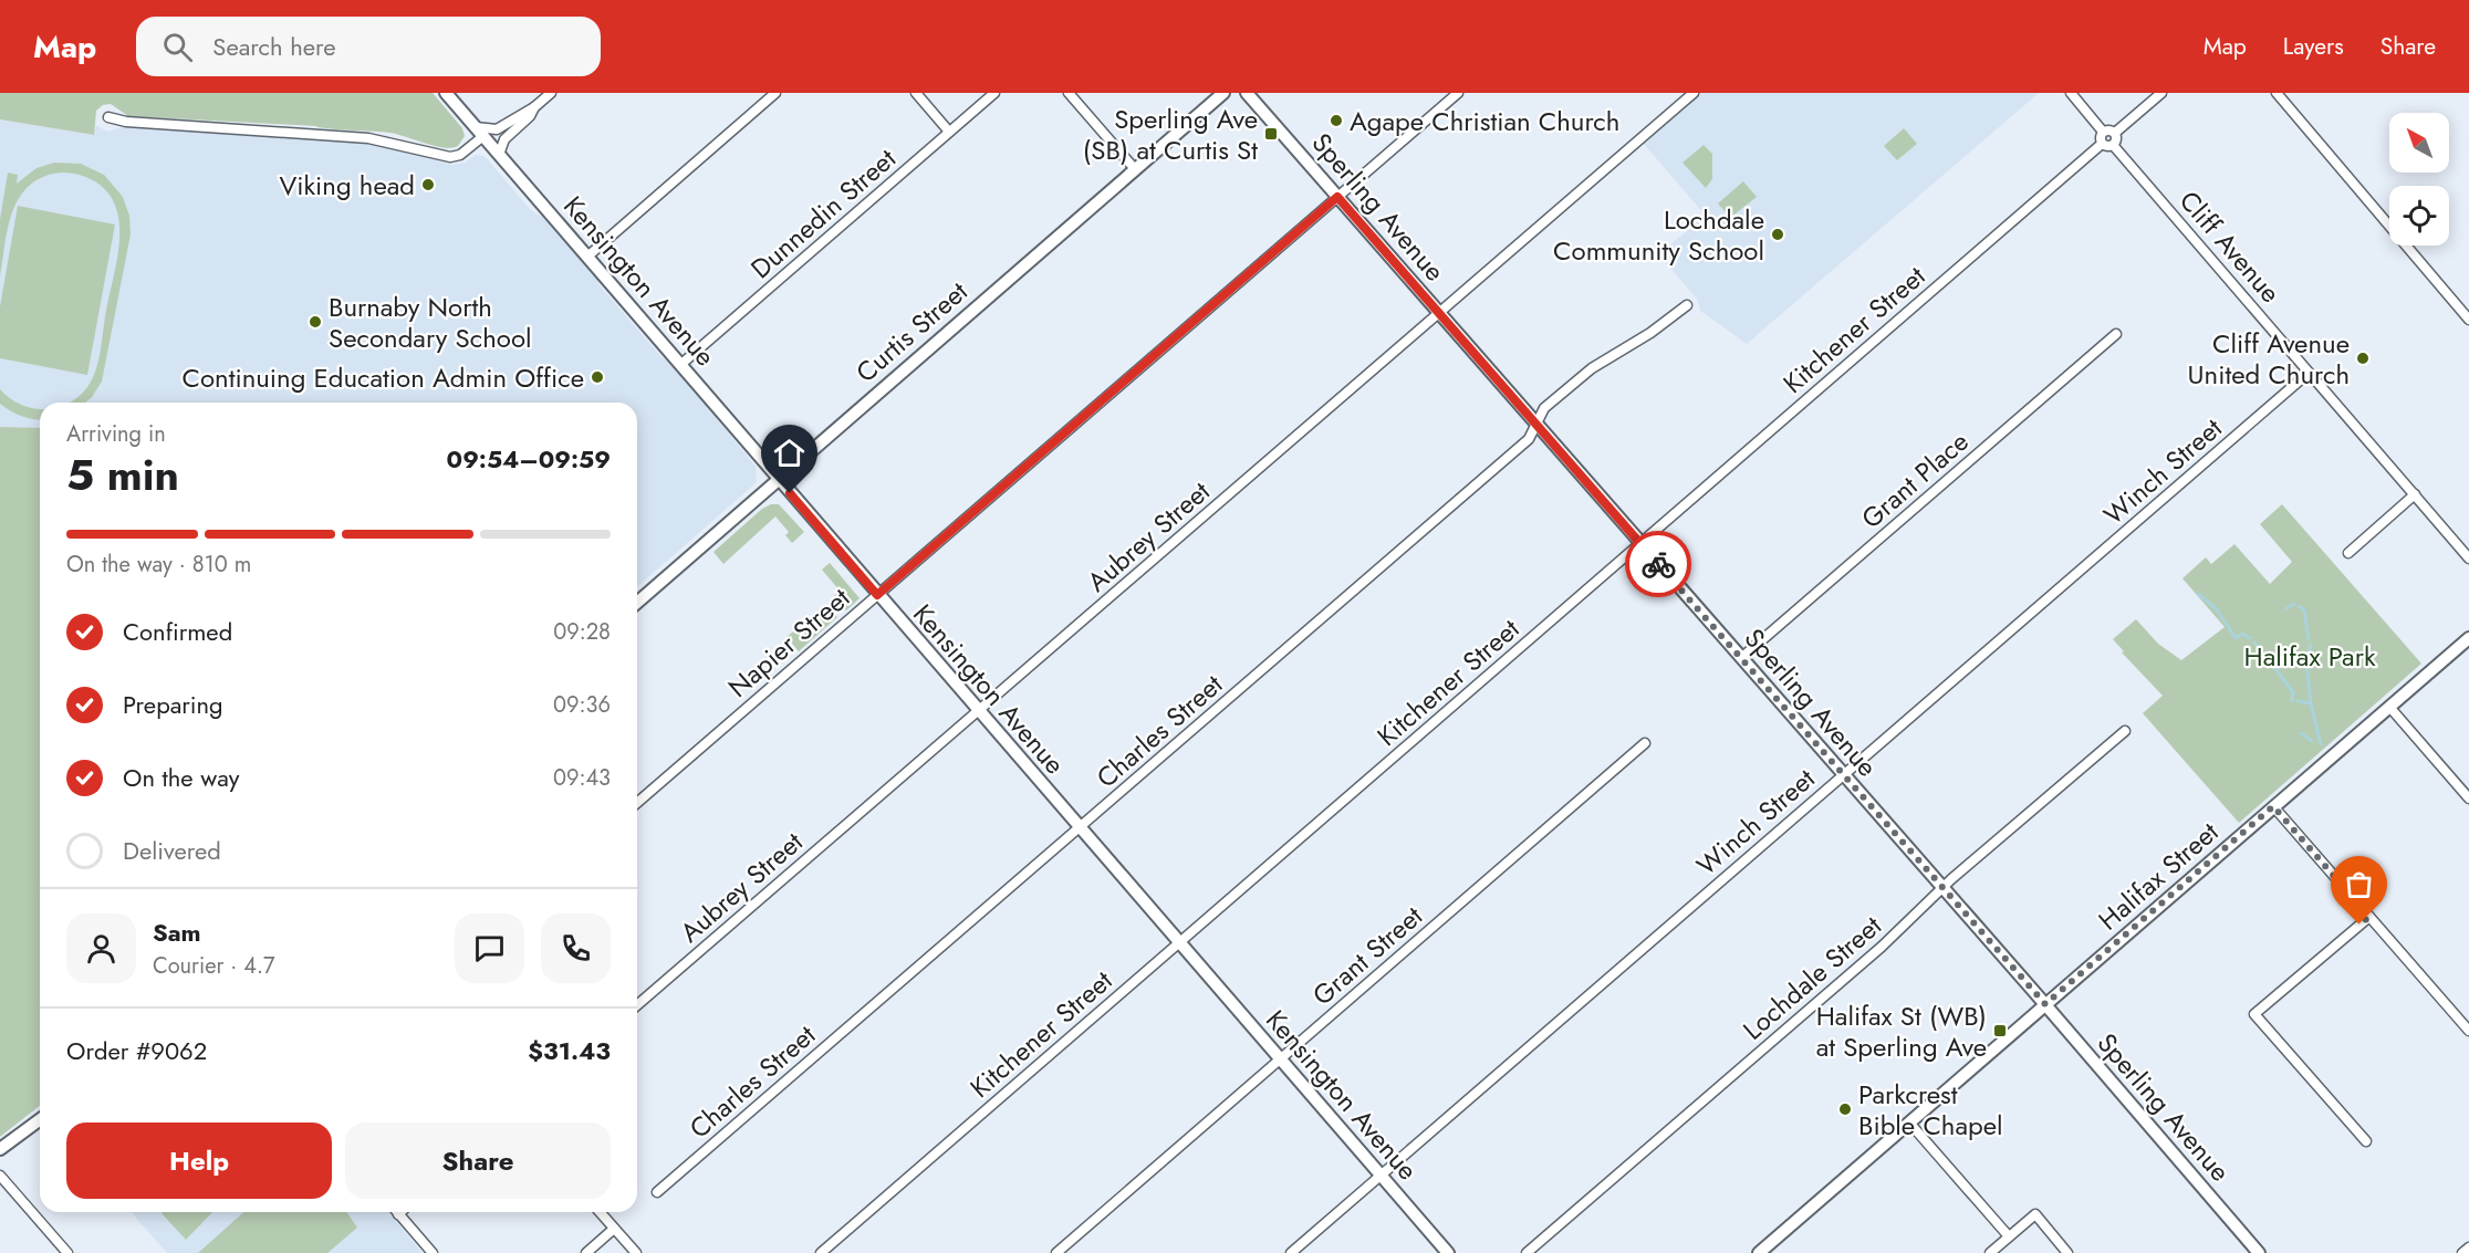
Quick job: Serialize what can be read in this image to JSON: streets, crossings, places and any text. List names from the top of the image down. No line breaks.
{"streets":{"street":["Sperling Avenue","Dunnedin Street","Cliff Avenue","Kensington Avenue","Kitchener Street","Curtis Street","Winch Street","Grant Place","Aubrey Street","Napier Street","Charles Street","Halifax Street","Grant Street","Lochdale Street"]},"crossings":[["Sperling Avenue","Kitchener Street"],["Sperling Avenue","Winch Street"],["Sperling Avenue","Grant Place"],["Sperling Avenue","Aubrey Street"],["Sperling Avenue","Napier Street"],["Sperling Avenue","Charles Street"],["Sperling Avenue","Halifax Street"],["Sperling Avenue","Lochdale Street"],["Dunnedin Street","Kensington Avenue"],["Cliff Avenue","Winch Street"],["Kensington Avenue","Kitchener Street"],["Kensington Avenue","Curtis Street"],["Kensington Avenue","Winch Street"],["Kensington Avenue","Aubrey Street"],["Kensington Avenue","Napier Street"],["Kensington Avenue","Charles Street"],["Kensington Avenue","Grant Street"]],"parks":["Halifax Park"],"places":{"other":["Agape Christian Church","Viking head","Lochdale Community School","Burnaby North Secondary School","Cliff Avenue United Church","Continuing Education Admin Office","Parkcrest Bible Chapel"],"transit":["Sperling Ave (SB) at Curtis St","Halifax St (WB) at Sperling Ave"]},"north":"top left","page":{"header":"Map","search":"Search here","nav":["Map","Layers","Share"],"heading":["5 min","Arriving in","09:54–09:59"],"panel":["Sam","Courier · 4.7","Order #9062","$31.43"],"bar":"On the way · 810 m","list":[["Confirmed","09:28"],["Preparing","09:36"],["On the way","09:43"],"Delivered"],"buttons":["Help","Share"]}}
